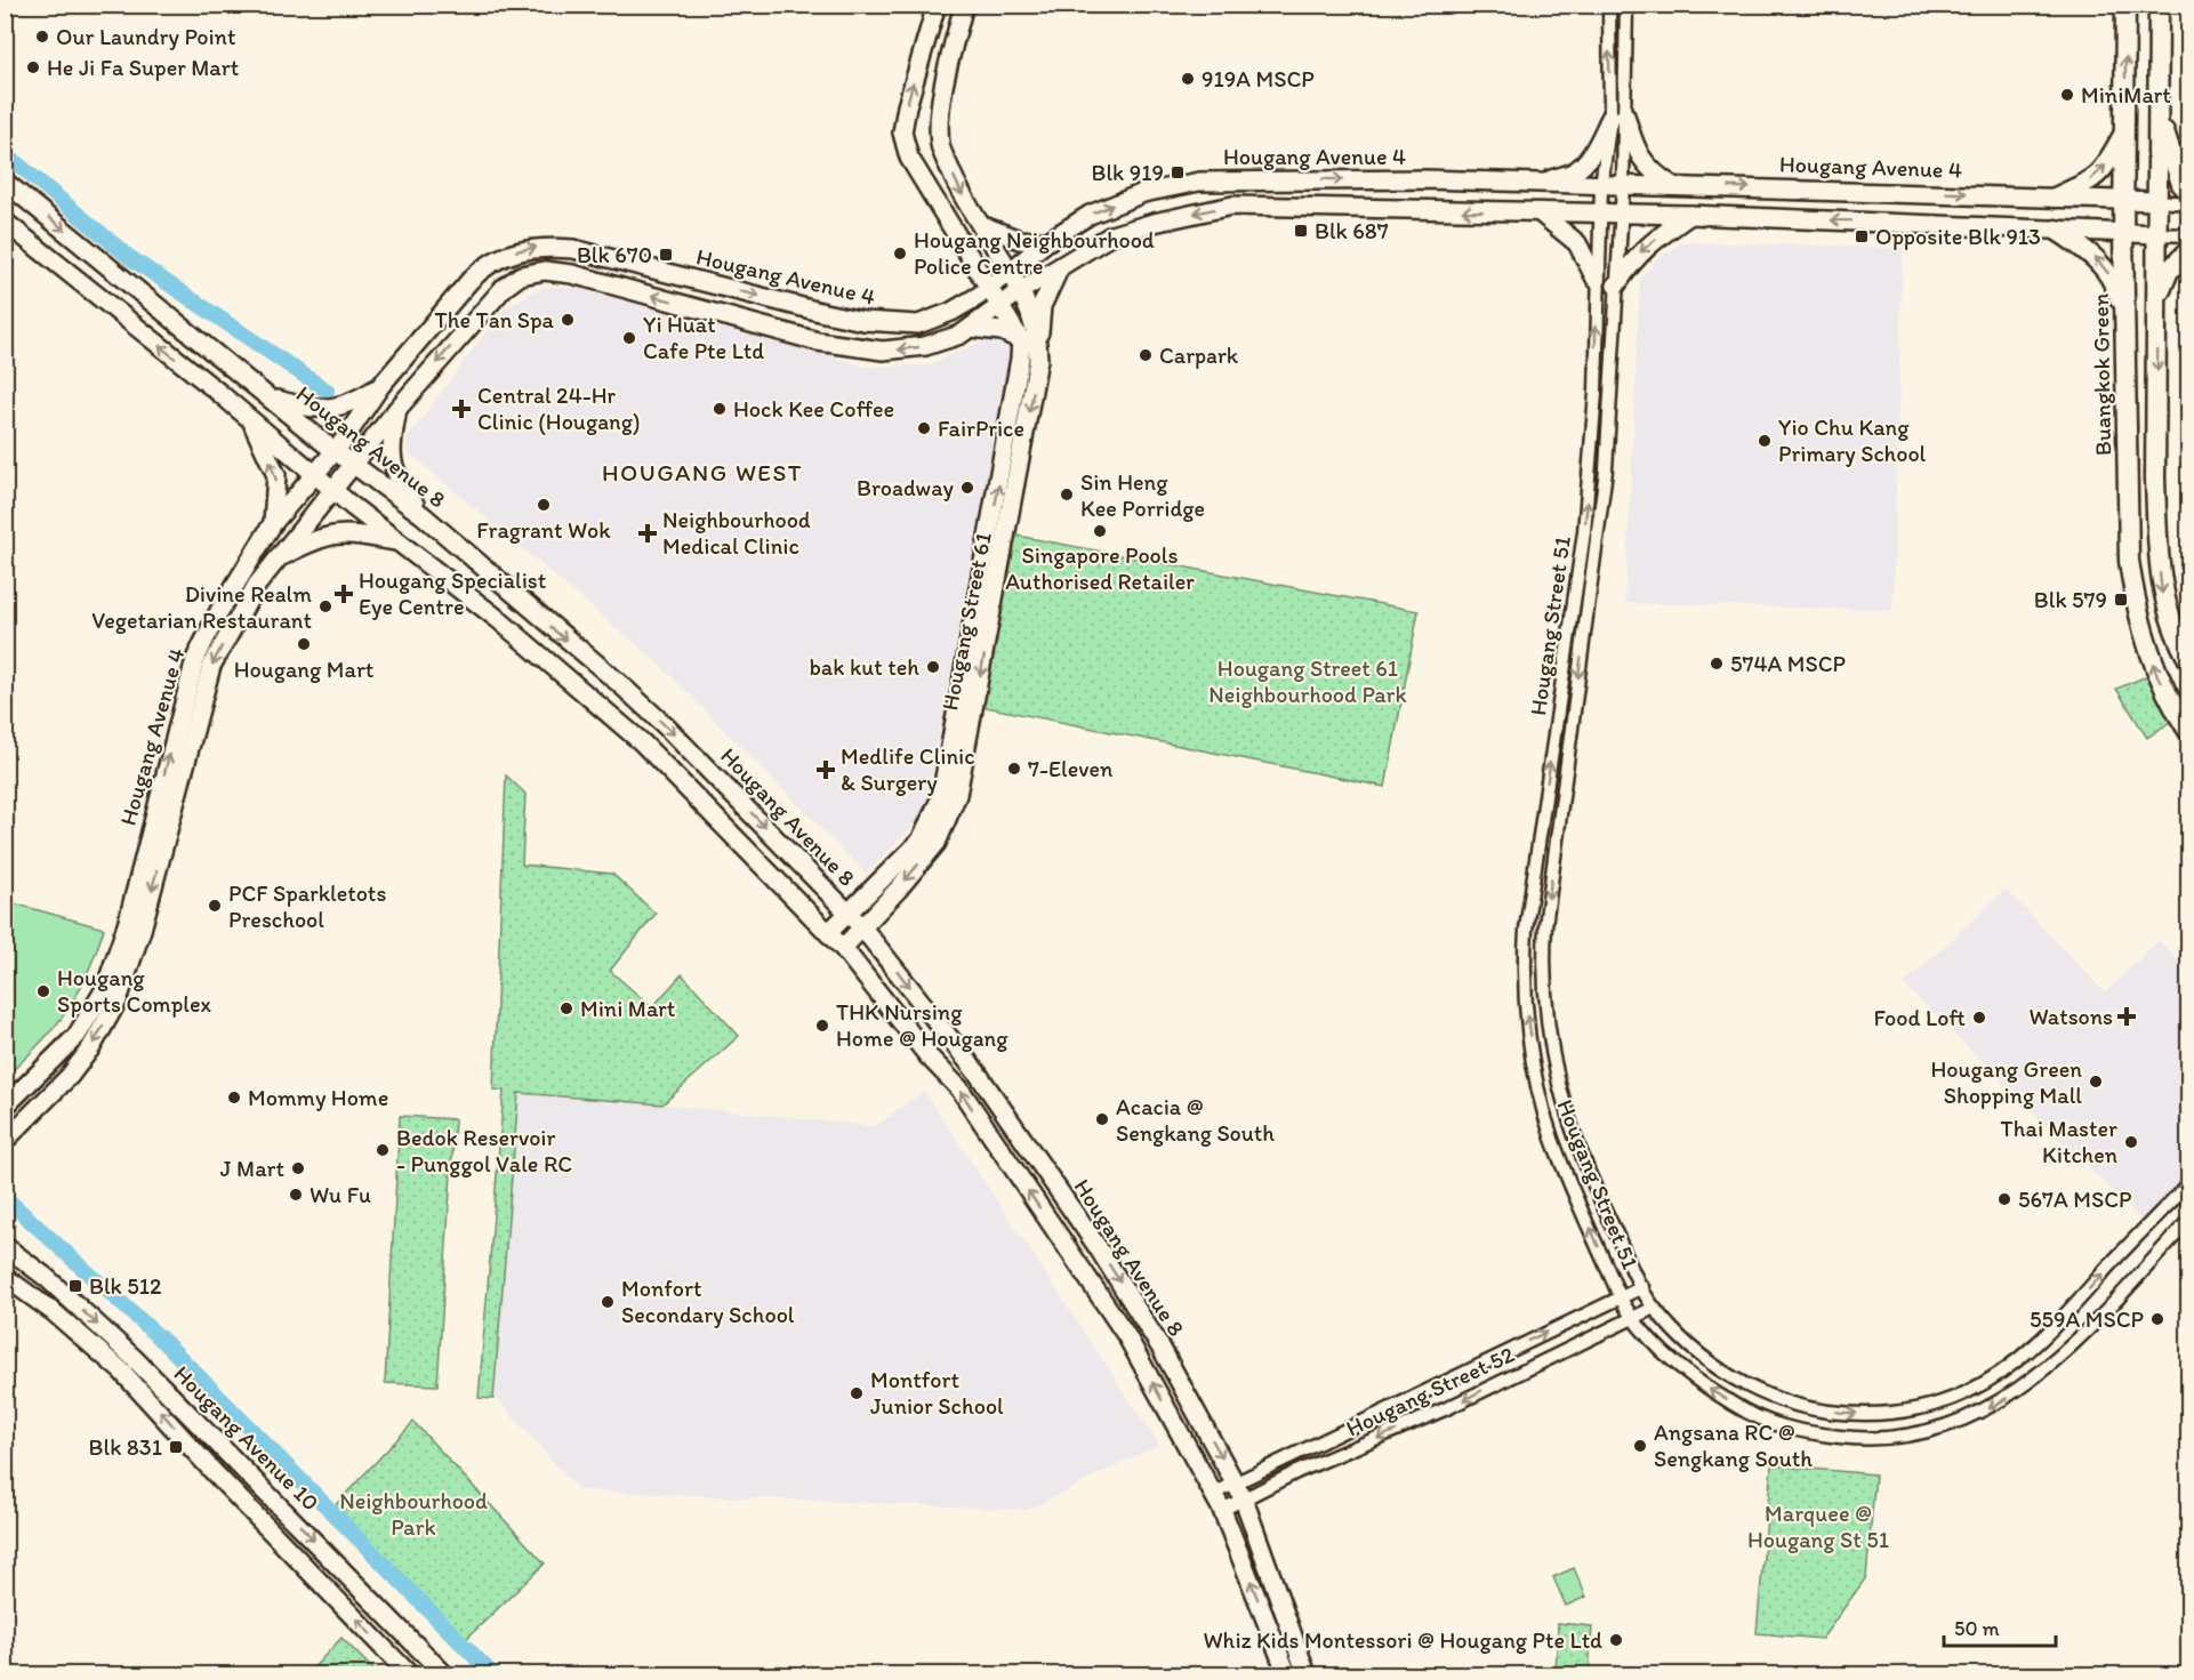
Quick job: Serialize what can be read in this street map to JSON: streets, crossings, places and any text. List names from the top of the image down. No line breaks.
{"streets":{"main road":["Buangkok Green"],"street":["Hougang Avenue 4","Hougang Avenue 8","Hougang Street 61","Hougang Street 51","Hougang Street 52","Hougang Avenue 10"]},"crossings":[["Hougang Avenue 4","Buangkok Green"],["Hougang Avenue 4","Hougang Avenue 8"],["Hougang Avenue 4","Hougang Street 61"],["Hougang Avenue 4","Hougang Street 51"],["Hougang Avenue 8","Hougang Street 61"],["Hougang Avenue 8","Hougang Street 52"],["Hougang Street 51","Hougang Street 52"]],"districts":["HOUGANG WEST"],"parks":["Hougang Street 61 Neighbourhood Park","Neighbourhood Park","Marquee @ Hougang St 51"],"places":{"other":["Our Laundry Point","He Ji Fa Super Mart","919A MSCP","MiniMart","Hougang Neighbourhood Police Centre","The Tan Spa","Yi Huat Cafe Pte Ltd","Carpark","Hock Kee Coffee","FairPrice","Yio Chu Kang Primary School","Broadway","Sin Heng Kee Porridge","Fragrant Wok","Singapore Pools Authorised Retailer","Divine Realm Vegetarian Restaurant","Hougang Mart","574A MSCP","bak kut teh","7-Eleven","PCF Sparkletots Preschool","Hougang Sports Complex","Mini Mart","Food Loft","THK Nursing Home @ Hougang","Hougang Green Shopping Mall","Mommy Home","Acacia @ Sengkang South","Thai Master Kitchen","Bedok Reservoir - Punggol Vale RC","J Mart","Wu Fu","567A MSCP","Monfort Secondary School","559A MSCP","Montfort Junior School","Angsana RC @ Sengkang South","Whiz Kids Montessori @ Hougang Pte Ltd"],"transit":["Blk 919","Blk 687","Opposite Blk 913","Blk 670","Blk 579","Blk 512","Blk 831"],"health":["Central 24-Hr Clinic (Hougang)","Neighbourhood Medical Clinic","Hougang Specialist Eye Centre","Medlife Clinic & Surgery","Watsons"]},"scale_bar":"50 m"}
